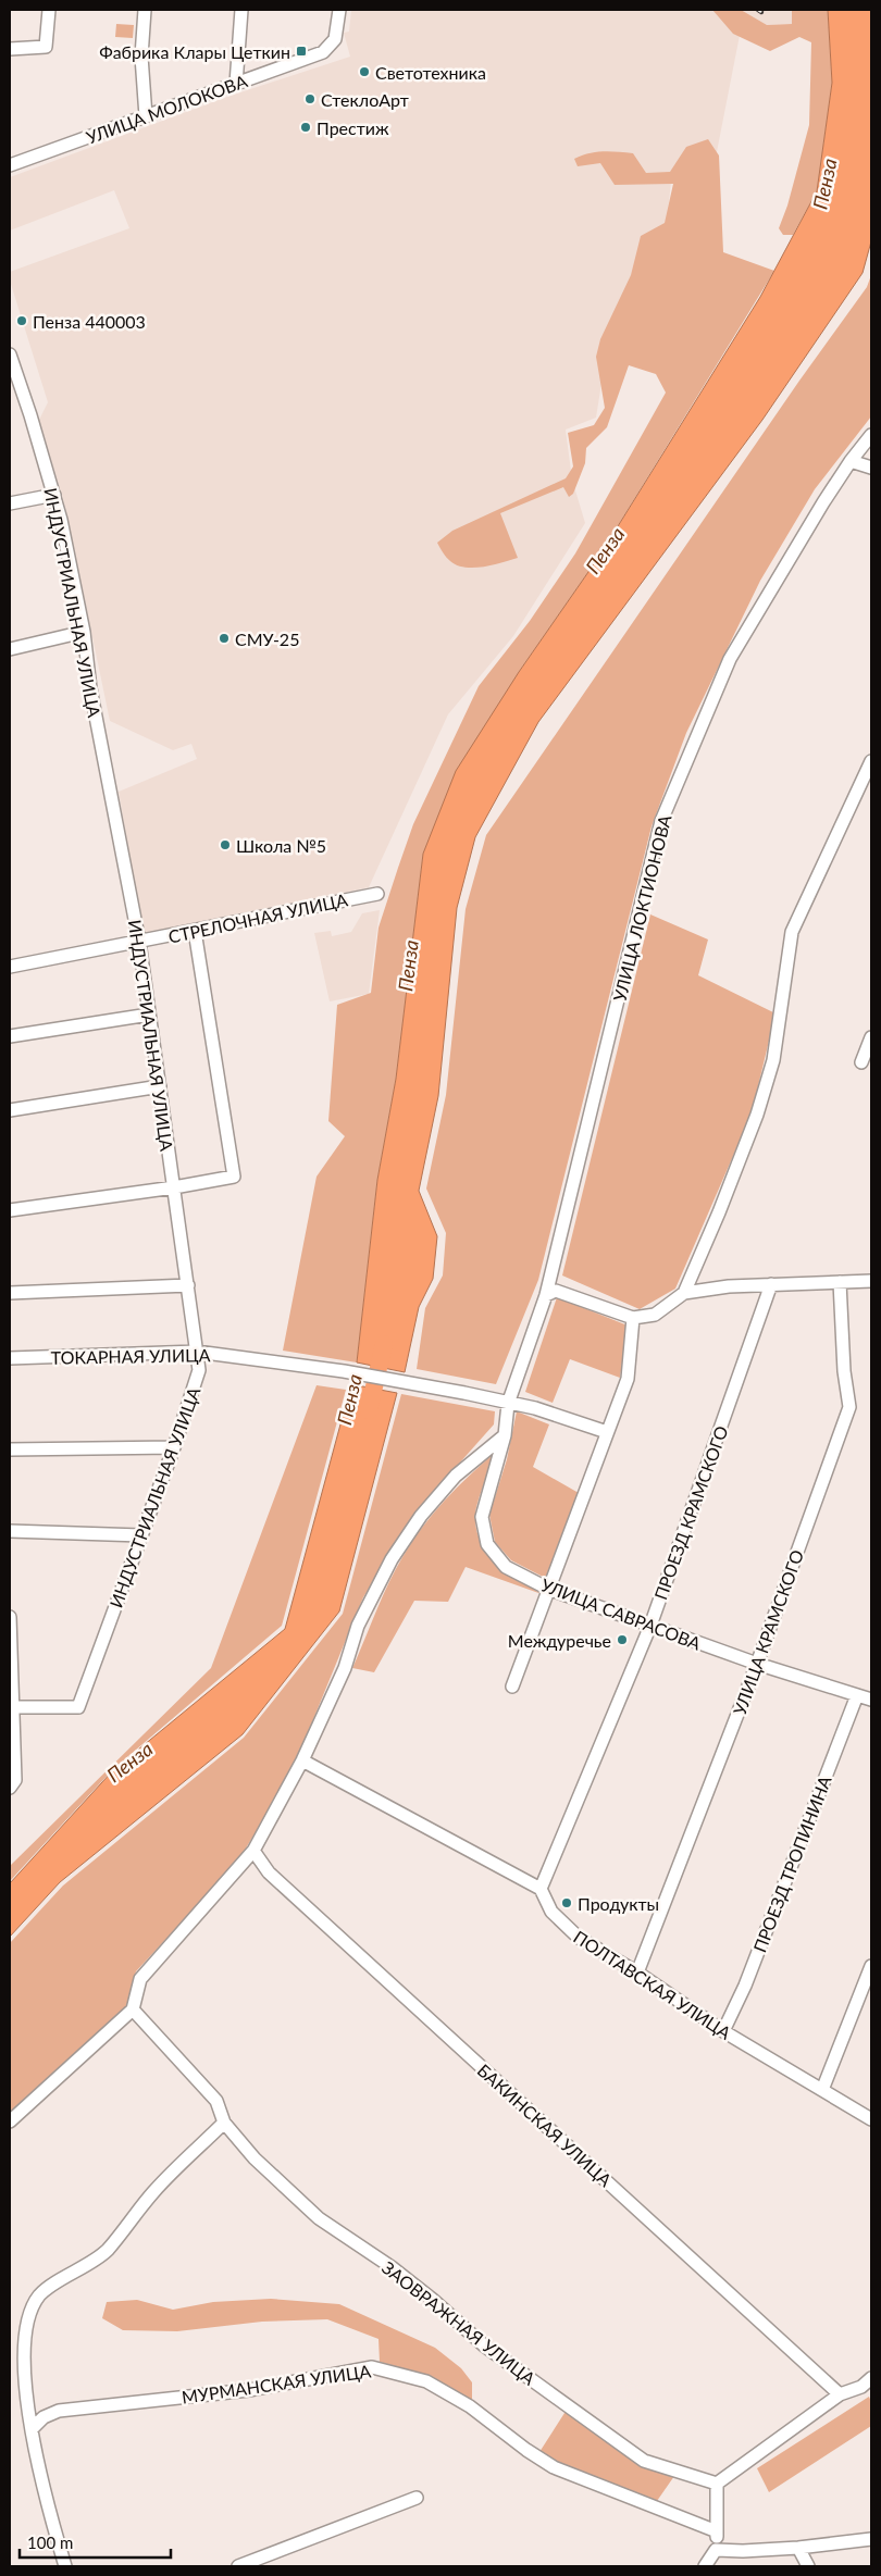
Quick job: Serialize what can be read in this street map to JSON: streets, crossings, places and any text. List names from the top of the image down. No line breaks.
{"streets":{"street":["УЛИЦА МОЛОКОВА","ИНДУСТРИАЛЬНАЯ УЛИЦА","УЛИЦА ЛОКТИОНОВА","СТРЕЛОЧНАЯ УЛИЦА","ТОКАРНАЯ УЛИЦА","ПРОЕЗД КРАМСКОГО","УЛИЦА САВРАСОВА","УЛИЦА КРАМСКОГО","ПРОЕЗД ТРОПИНИНА","ПОЛТАВСКАЯ УЛИЦА","БАКИНСКАЯ УЛИЦА","ЗАОВРАЖНАЯ УЛИЦА","МУРМАНСКАЯ УЛИЦА"]},"crossings":[["ИНДУСТРИАЛЬНАЯ УЛИЦА","СТРЕЛОЧНАЯ УЛИЦА"],["ИНДУСТРИАЛЬНАЯ УЛИЦА","ТОКАРНАЯ УЛИЦА"],["УЛИЦА ЛОКТИОНОВА","ТОКАРНАЯ УЛИЦА"],["УЛИЦА ЛОКТИОНОВА","УЛИЦА САВРАСОВА"],["ТОКАРНАЯ УЛИЦА","УЛИЦА САВРАСОВА"],["ПРОЕЗД КРАМСКОГО","УЛИЦА САВРАСОВА"],["ПРОЕЗД КРАМСКОГО","ПОЛТАВСКАЯ УЛИЦА"],["УЛИЦА САВРАСОВА","УЛИЦА КРАМСКОГО"],["УЛИЦА САВРАСОВА","ПРОЕЗД ТРОПИНИНА"],["УЛИЦА КРАМСКОГО","ПОЛТАВСКАЯ УЛИЦА"],["ПРОЕЗД ТРОПИНИНА","ПОЛТАВСКАЯ УЛИЦА"]],"water":["Пенза"],"places":{"transit":["Фабрика Клары Цеткин"],"other":["Светотехника","СтеклоАрт","Престиж","Пенза 440003","СМУ-25","Школа №5","Междуречье","Продукты"]},"scale_bar":"100 m"}
